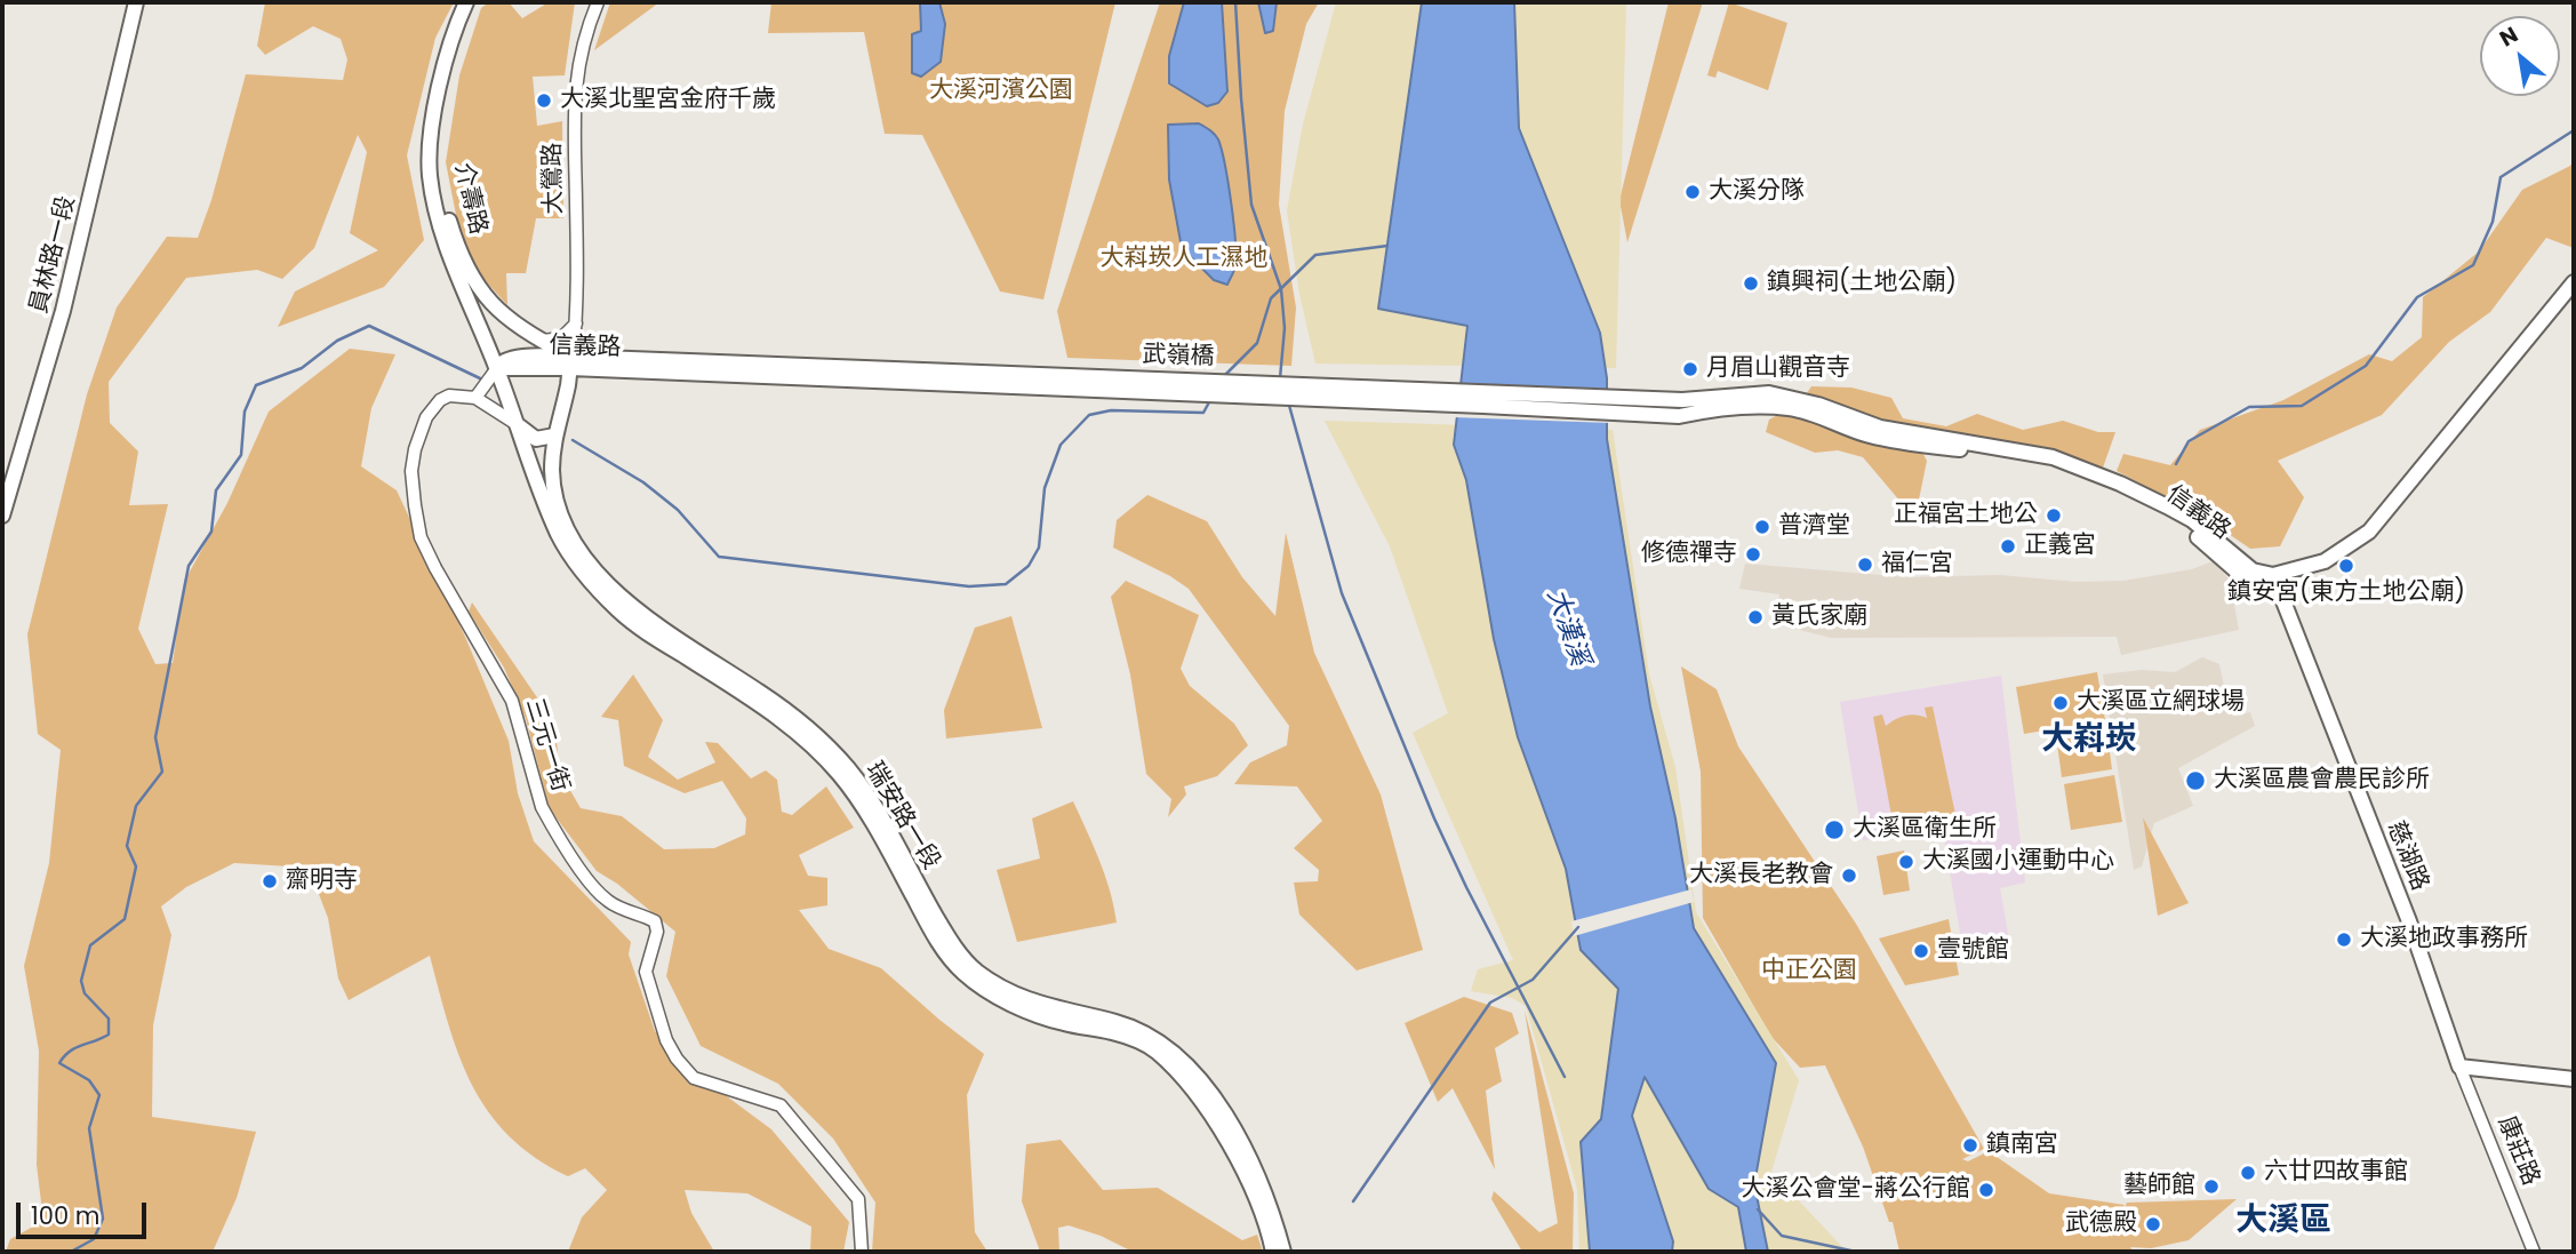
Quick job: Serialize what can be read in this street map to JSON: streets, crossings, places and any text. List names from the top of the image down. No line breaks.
{"streets":{"main road":["介壽路","員林路一段","信義路","武嶺橋","瑞安路一段","慈湖路"],"street":["大鶯路","三元一街","康莊路"]},"crossings":[["大鶯路","介壽路"],["大鶯路","信義路"],["大鶯路","瑞安路一段"],["介壽路","信義路"],["介壽路","瑞安路一段"],["信義路","武嶺橋"],["信義路","瑞安路一段"],["信義路","慈湖路"],["慈湖路","康莊路"]],"districts":["大嵙崁","大溪區"],"water":["大漢溪"],"parks":["大溪河濱公園","大嵙崁人工濕地","中正公園"],"places":["大溪北聖宮金府千歲","大溪分隊","鎮興祠(土地公廟)","月眉山觀音寺","正福宮土地公","普濟堂","正義宮","修德禪寺","福仁宮","鎮安宮(東方土地公廟)","黃氏家廟","大溪區立網球場","大溪區農會農民診所","大溪區衛生所","大溪國小運動中心","大溪長老教會","齋明寺","大溪地政事務所","壹號館","鎮南宮","六廿四故事館","藝師館","大溪公會堂-蔣公行館","武德殿"],"scale_bar":"100 m","north":"top left"}
